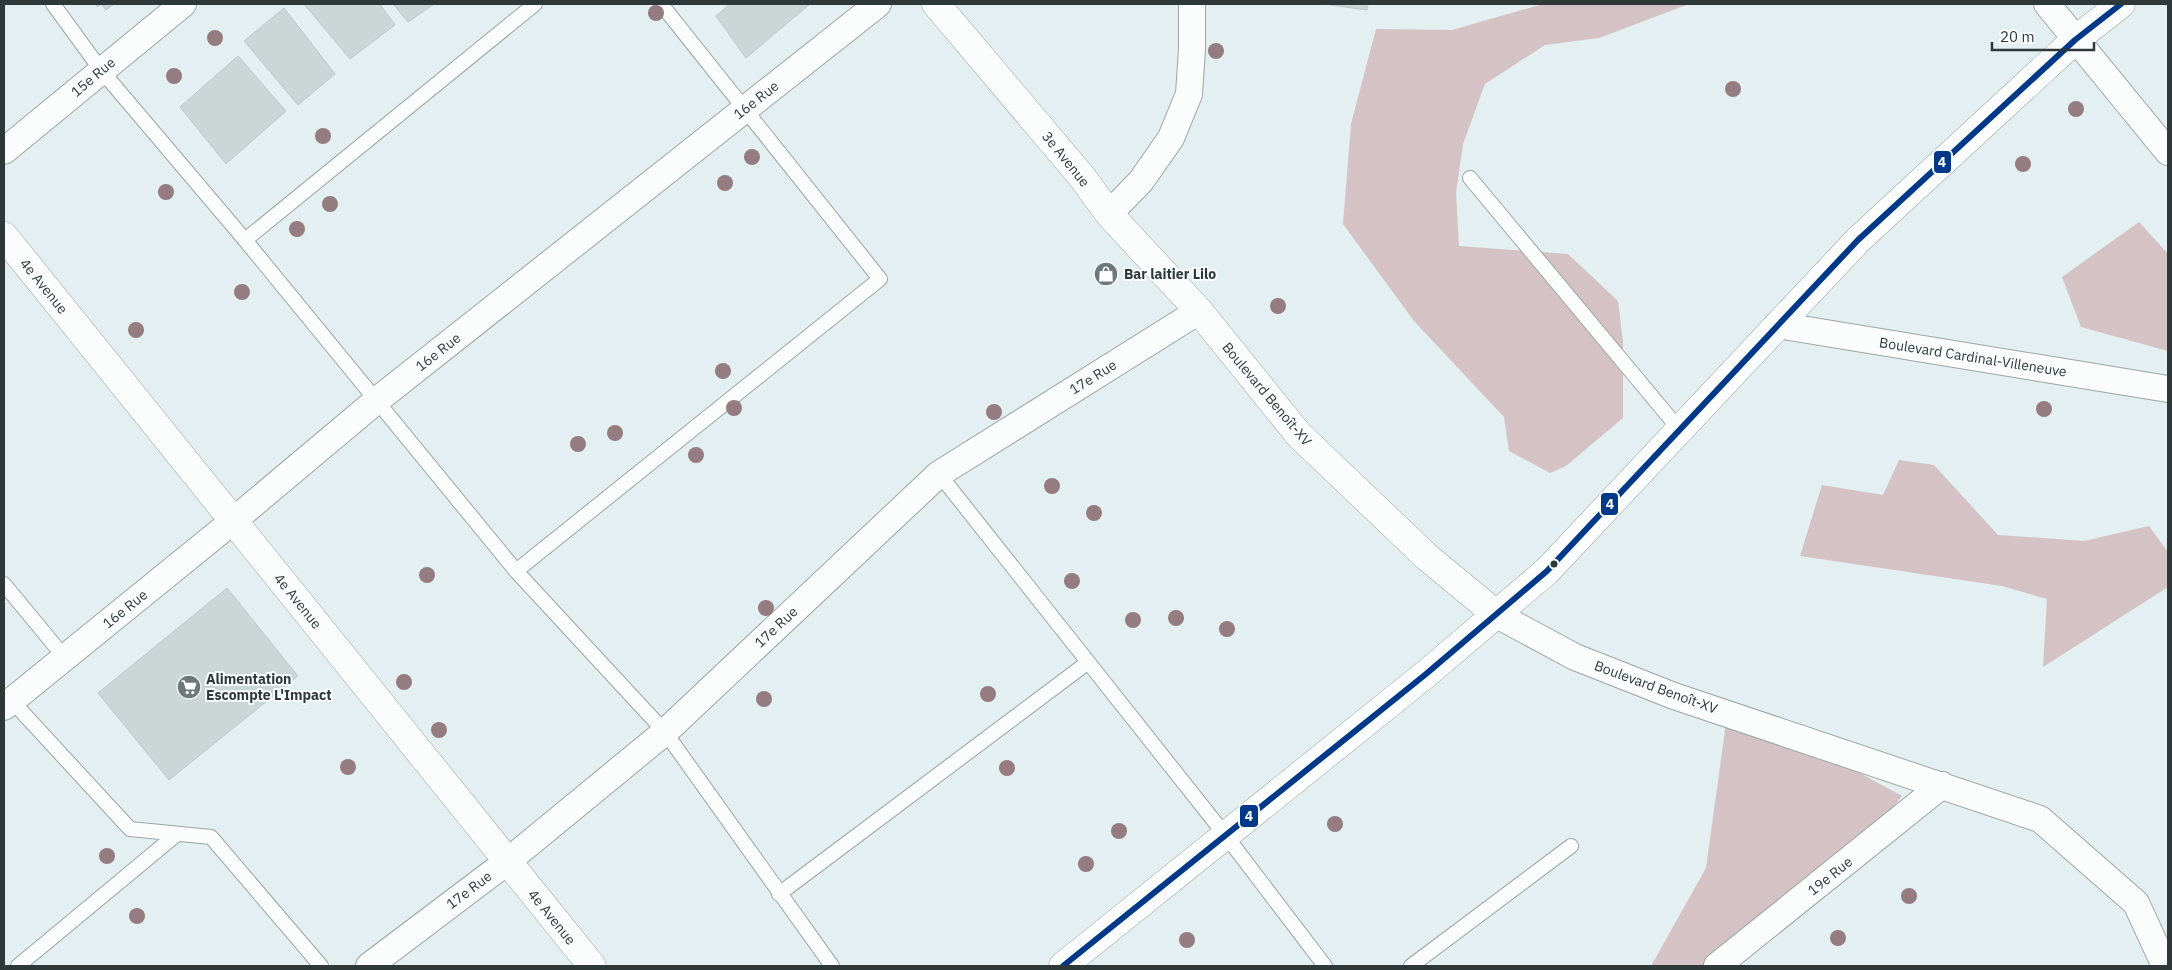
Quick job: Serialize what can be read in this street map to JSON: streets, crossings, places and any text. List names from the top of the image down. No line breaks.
{"streets":{"street":["15e Rue","16e Rue","3e Avenue","4e Avenue","Boulevard Cardinal-Villeneuve","17e Rue","Boulevard Benoît-XV","19e Rue"]},"crossings":[["16e Rue","4e Avenue"],["3e Avenue","17e Rue"],["3e Avenue","Boulevard Benoît-XV"],["4e Avenue","17e Rue"],["17e Rue","Boulevard Benoît-XV"],["Boulevard Benoît-XV","19e Rue"]],"places":{"shop":["Bar laitier Lilo"],"supermarket":["Alimentation Escompte L'Impact"]},"lines":["transit line 4"],"scale_bar":"20 m"}
